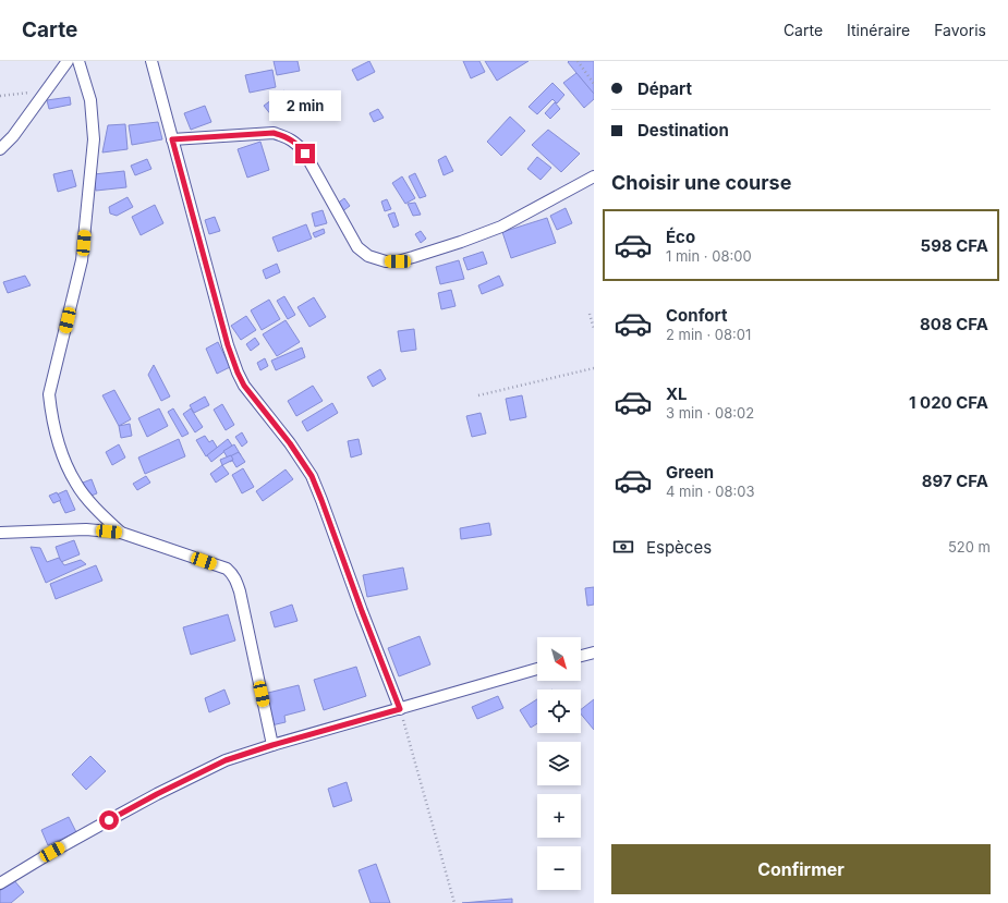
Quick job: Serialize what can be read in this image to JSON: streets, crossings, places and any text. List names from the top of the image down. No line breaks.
{"north":"bottom right","page":{"header":"Carte","nav":["Carte","Itinéraire","Favoris"],"banner":["Départ","Destination"],"bubble":"2 min","heading":"Choisir une course","list":[{"name":"Éco","note":"1 min · 08:00","value":"598 CFA"},{"name":"Confort","note":"2 min · 08:01","value":"808 CFA"},{"name":"XL","note":"3 min · 08:02","value":"1 020 CFA"},{"name":"Green","note":"4 min · 08:03","value":"897 CFA"}],"pay":["Espèces","520 m"],"map_buttons":["+","−"],"buttons":"Confirmer"}}
